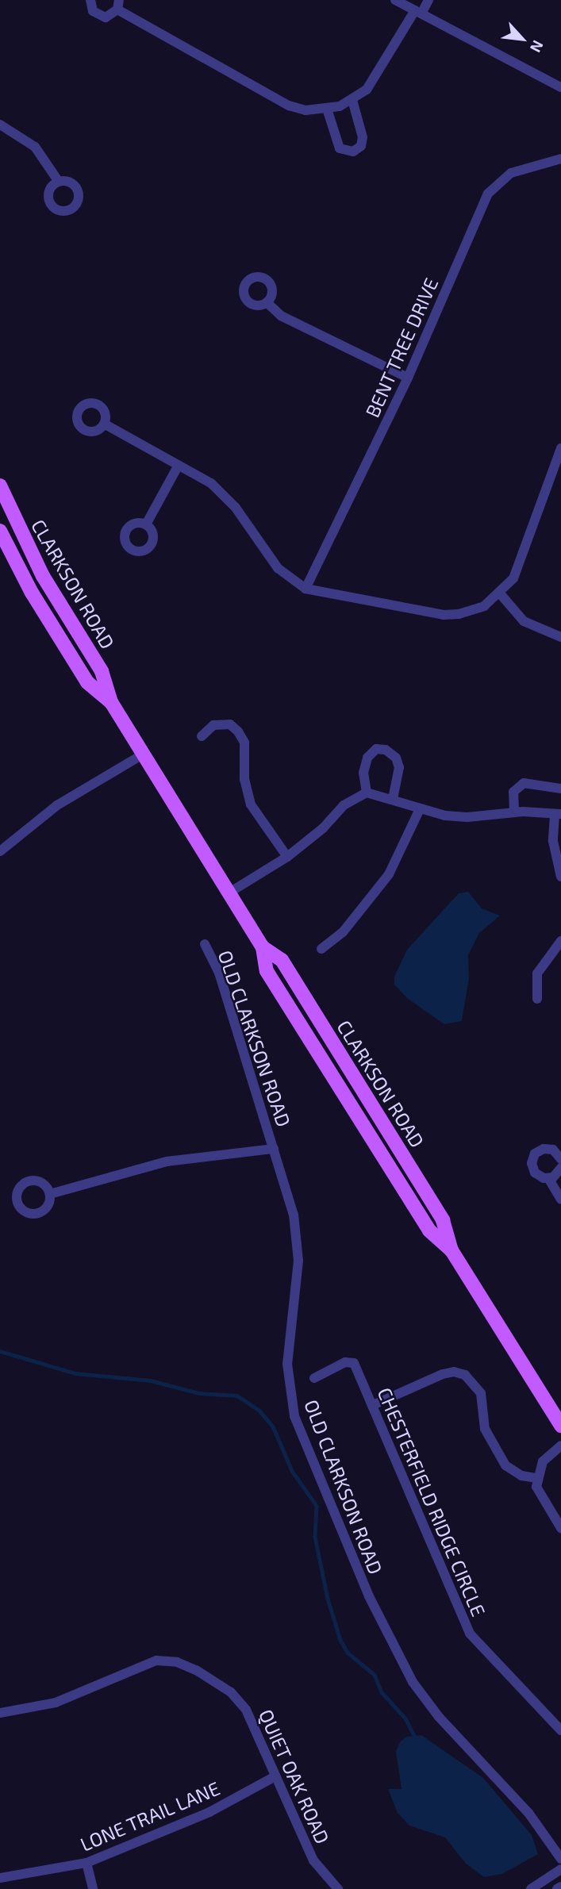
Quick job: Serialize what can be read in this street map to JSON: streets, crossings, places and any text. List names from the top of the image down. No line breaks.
{"streets":{"main road":["CLARKSON ROAD"],"street":["BENT TREE DRIVE","OLD CLARKSON ROAD","CHESTERFIELD RIDGE CIRCLE","QUIET OAK ROAD","LONE TRAIL LANE"]},"crossings":[["QUIET OAK ROAD","LONE TRAIL LANE"]],"north":"bottom right"}
